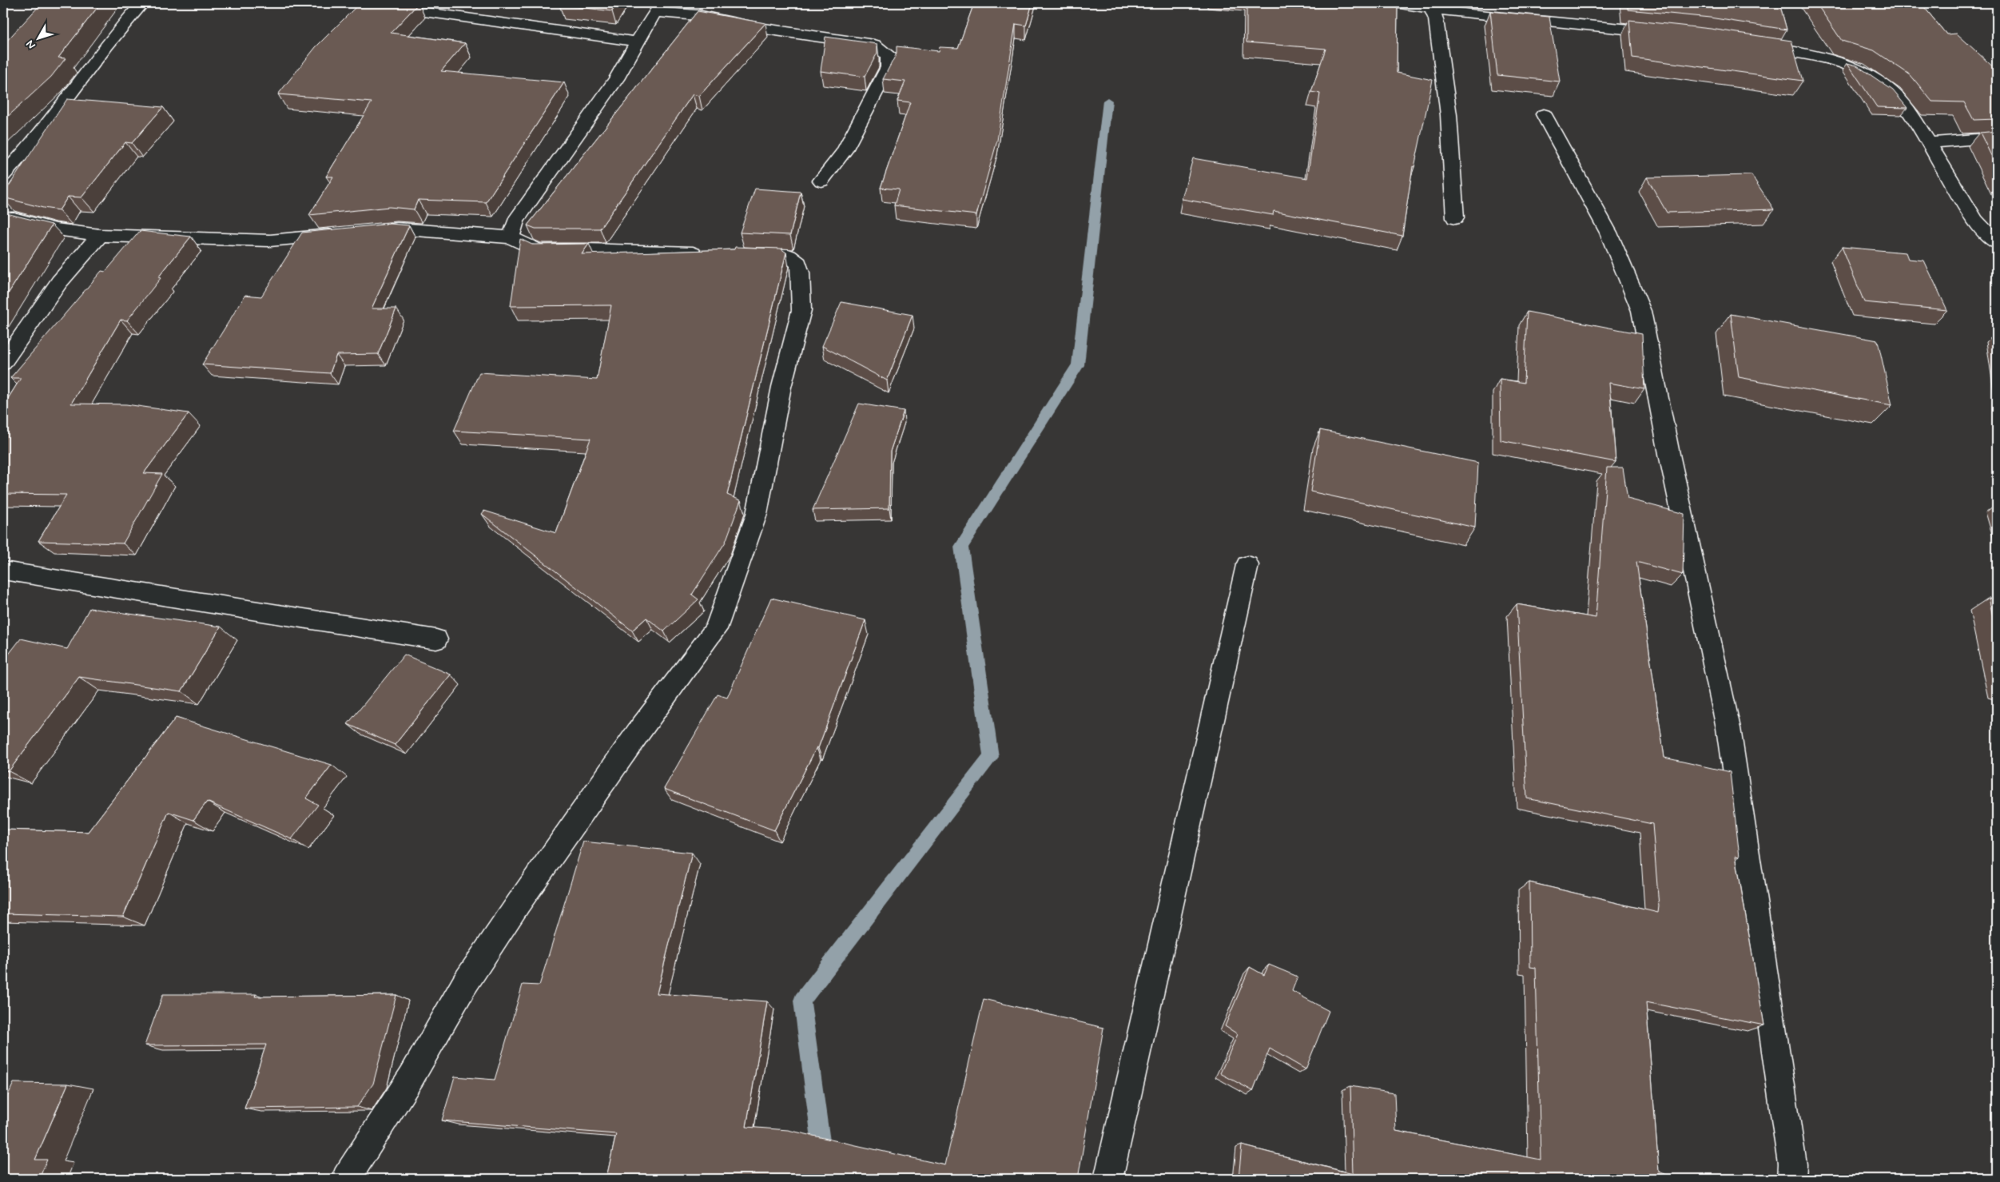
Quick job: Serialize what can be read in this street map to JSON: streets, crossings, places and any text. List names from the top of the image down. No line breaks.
{"north":"bottom left"}
